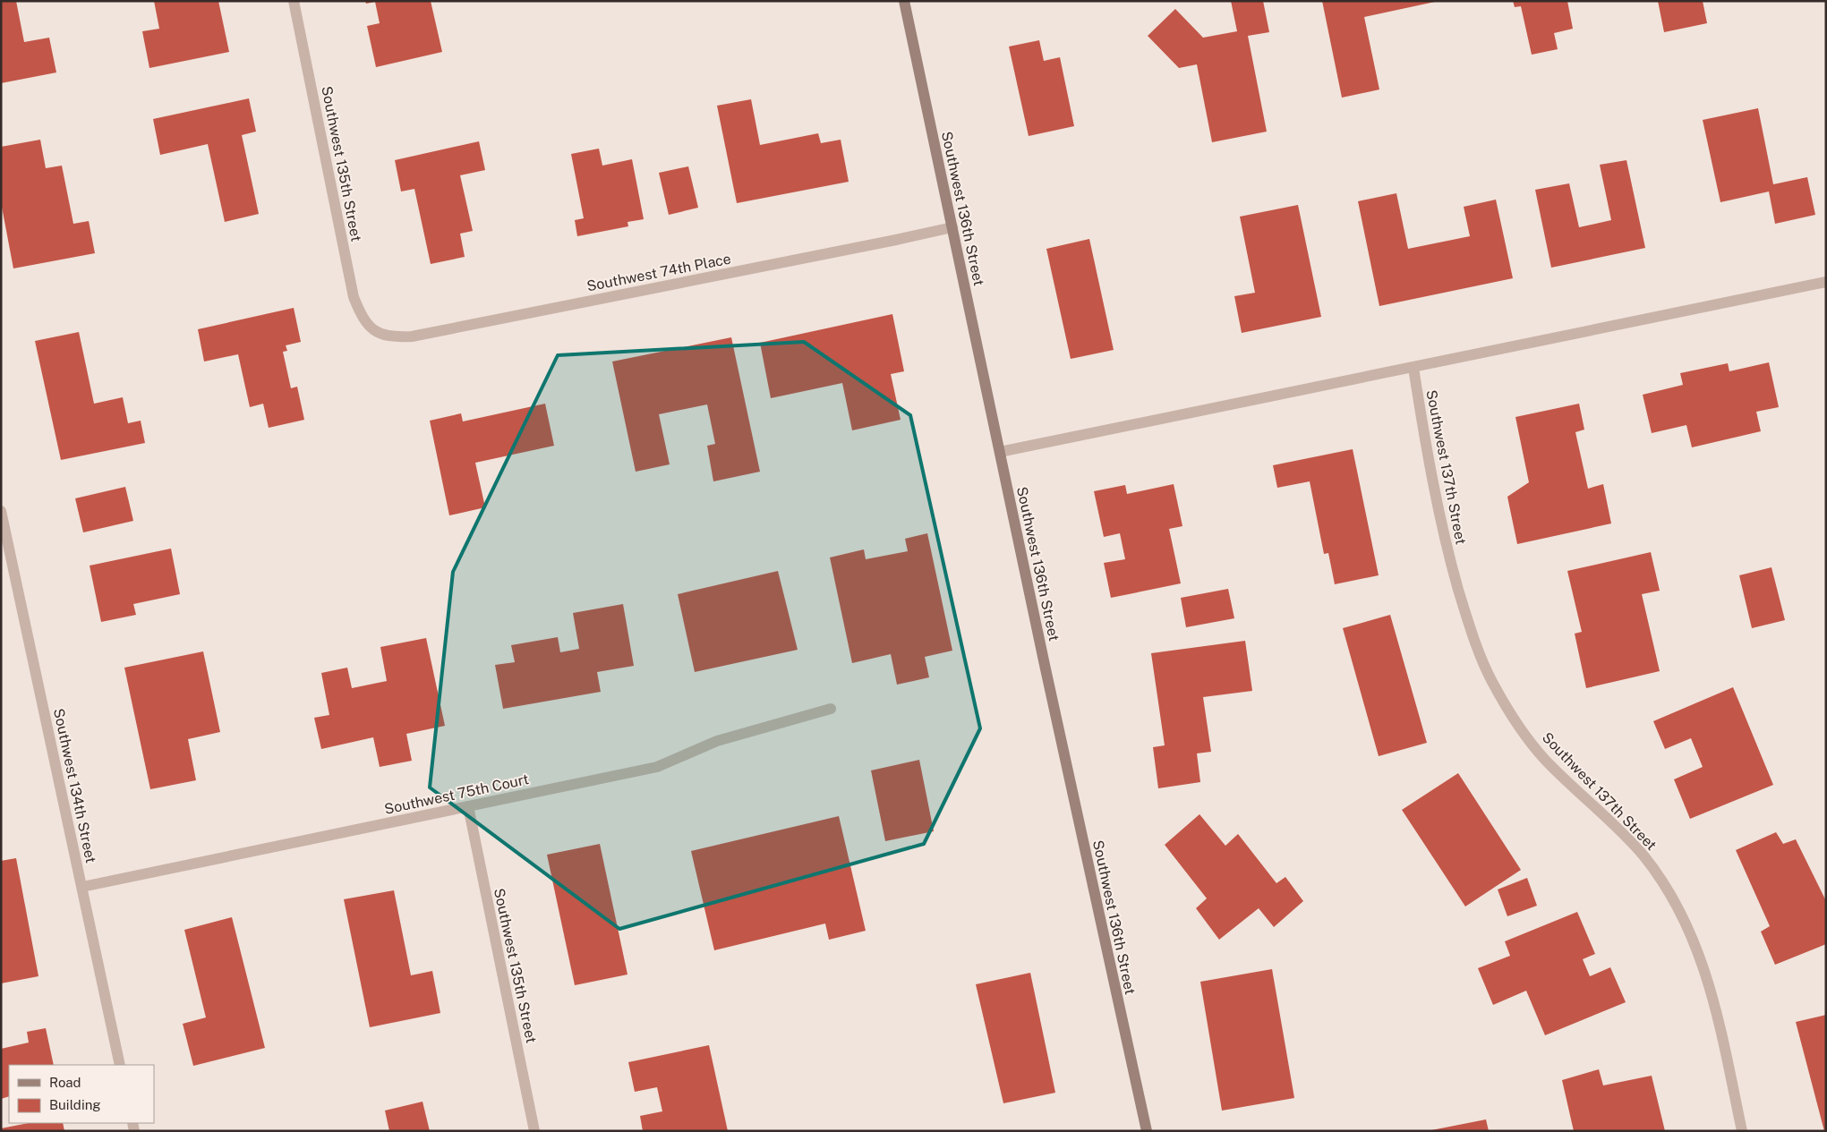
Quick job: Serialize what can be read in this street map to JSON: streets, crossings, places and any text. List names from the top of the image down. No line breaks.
{"streets":{"street":["Southwest 135th Street","Southwest 136th Street","Southwest 74th Place","Southwest 137th Street","Southwest 134th Street","Southwest 75th Court"]},"crossings":[["Southwest 135th Street","Southwest 74th Place"],["Southwest 135th Street","Southwest 75th Court"],["Southwest 136th Street","Southwest 74th Place"],["Southwest 134th Street","Southwest 75th Court"]],"legend":["Road","Building"]}
